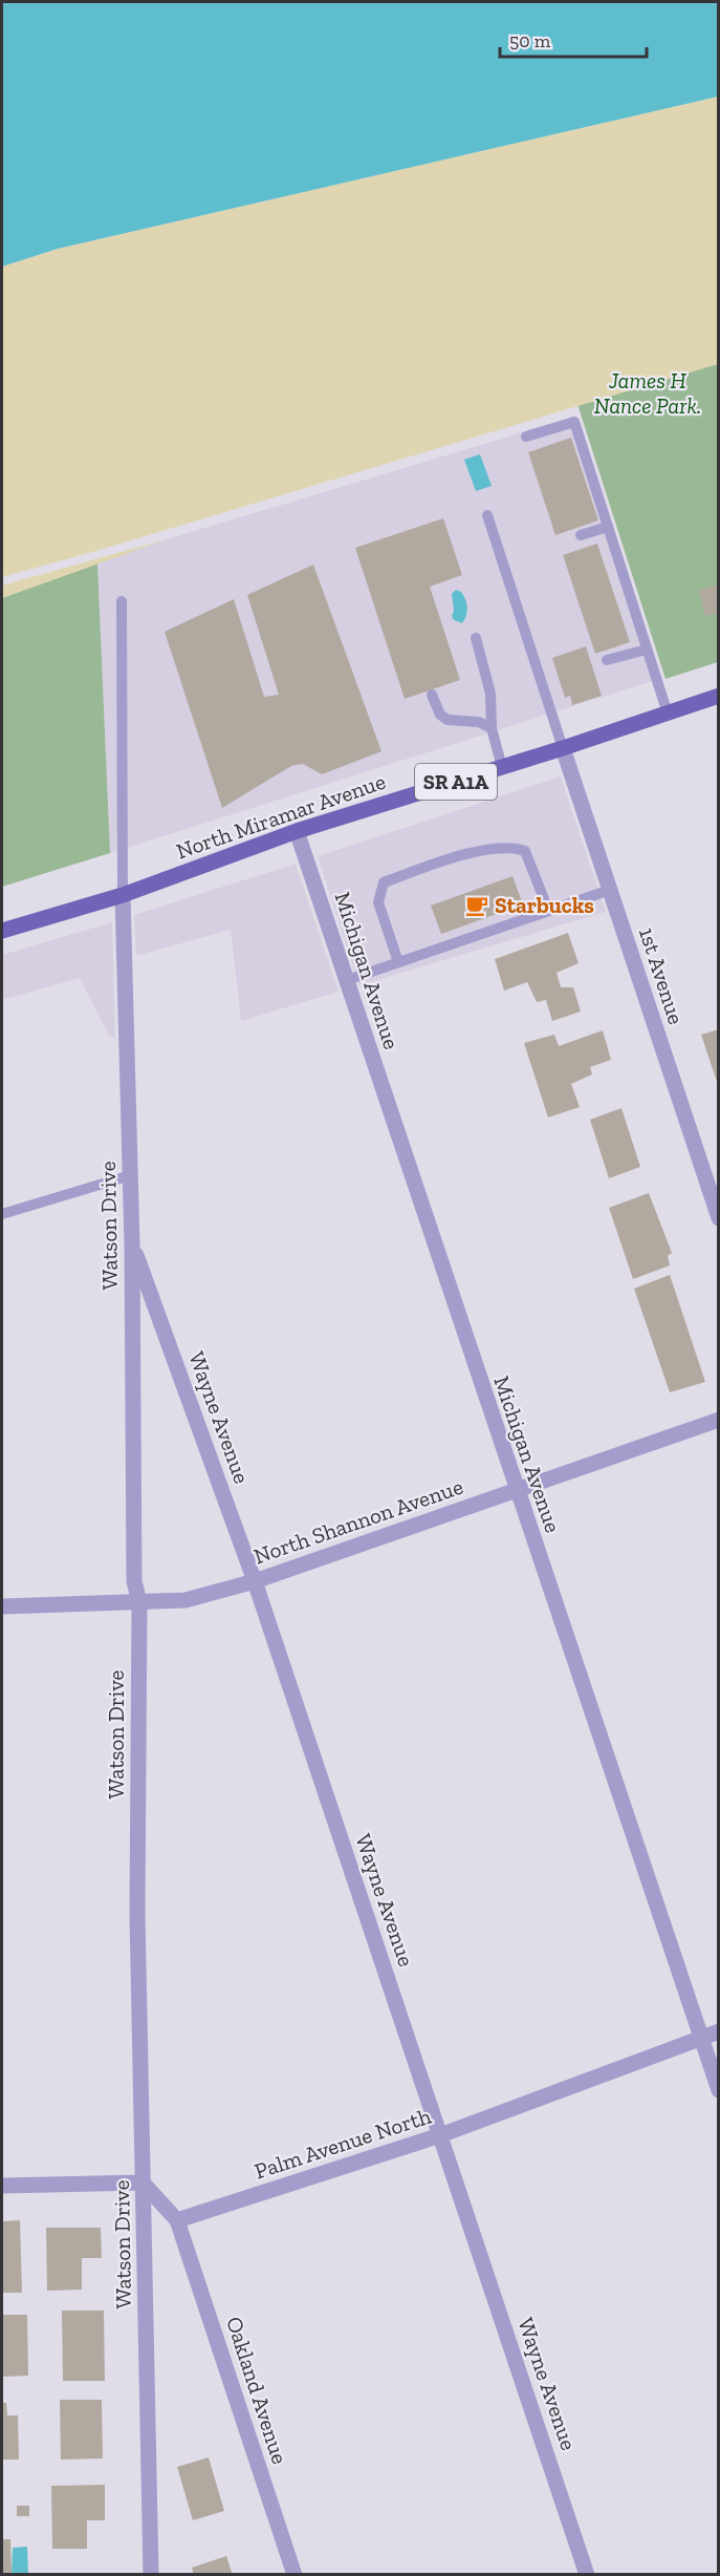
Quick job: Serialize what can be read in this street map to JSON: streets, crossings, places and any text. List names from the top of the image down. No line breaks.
{"streets":{"main road":["SR A1A","North Miramar Avenue"],"street":["Michigan Avenue","1st Avenue","Watson Drive","Wayne Avenue","North Shannon Avenue","Palm Avenue North","Oakland Avenue"]},"crossings":[["North Miramar Avenue","Michigan Avenue"],["North Miramar Avenue","1st Avenue"],["North Miramar Avenue","Watson Drive"],["Michigan Avenue","North Shannon Avenue"],["Michigan Avenue","Palm Avenue North"],["Watson Drive","Wayne Avenue"],["Watson Drive","North Shannon Avenue"],["Wayne Avenue","North Shannon Avenue"],["Wayne Avenue","Palm Avenue North"],["Palm Avenue North","Oakland Avenue"]],"parks":["James H Nance Park."],"places":{"cafe":["Starbucks"]},"scale_bar":"50 m"}
